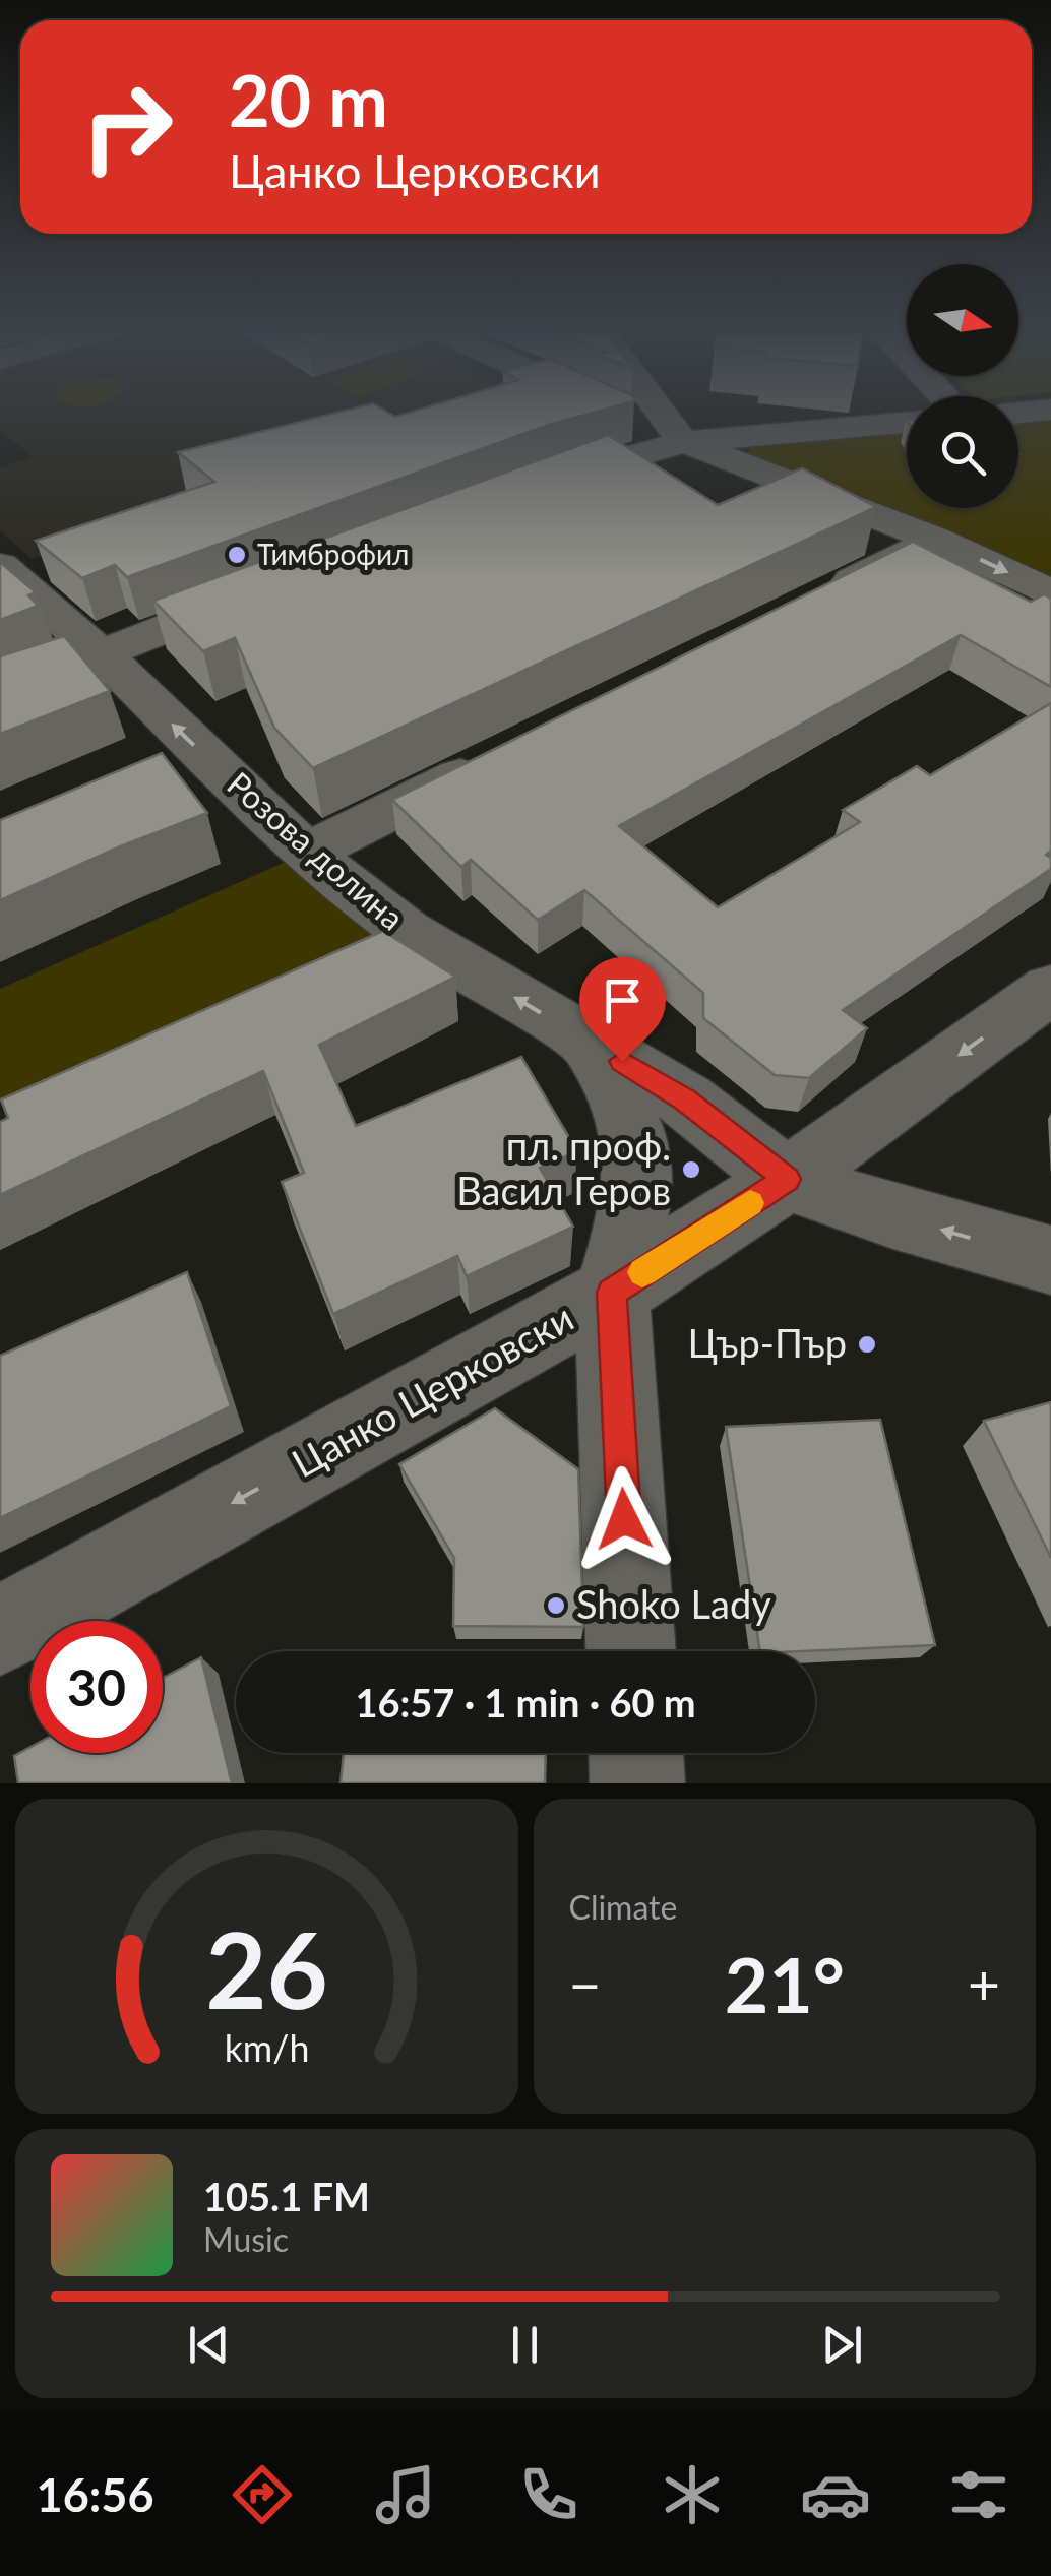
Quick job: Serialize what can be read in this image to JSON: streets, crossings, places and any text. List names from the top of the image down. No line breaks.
{"streets":{"street":["Розова долина","Цанко Церковски"]},"crossings":[["Розова долина","Цанко Церковски"]],"one_way":["Розова долина","Цанко Церковски"],"places":["Тимброфил","пл. проф. Васил Геров","Цър-Пър","Shoko Lady"],"north":"right","page":{"turn":["20 m","Цанко Церковски"],"limit":"30","trip":"16:57 · 1 min · 60 m","tile":"Climate","heat":["−","21°","+"],"song":["105.1 FM","Music"],"tabs":"16:56","gauge":["26","km/h"]}}
